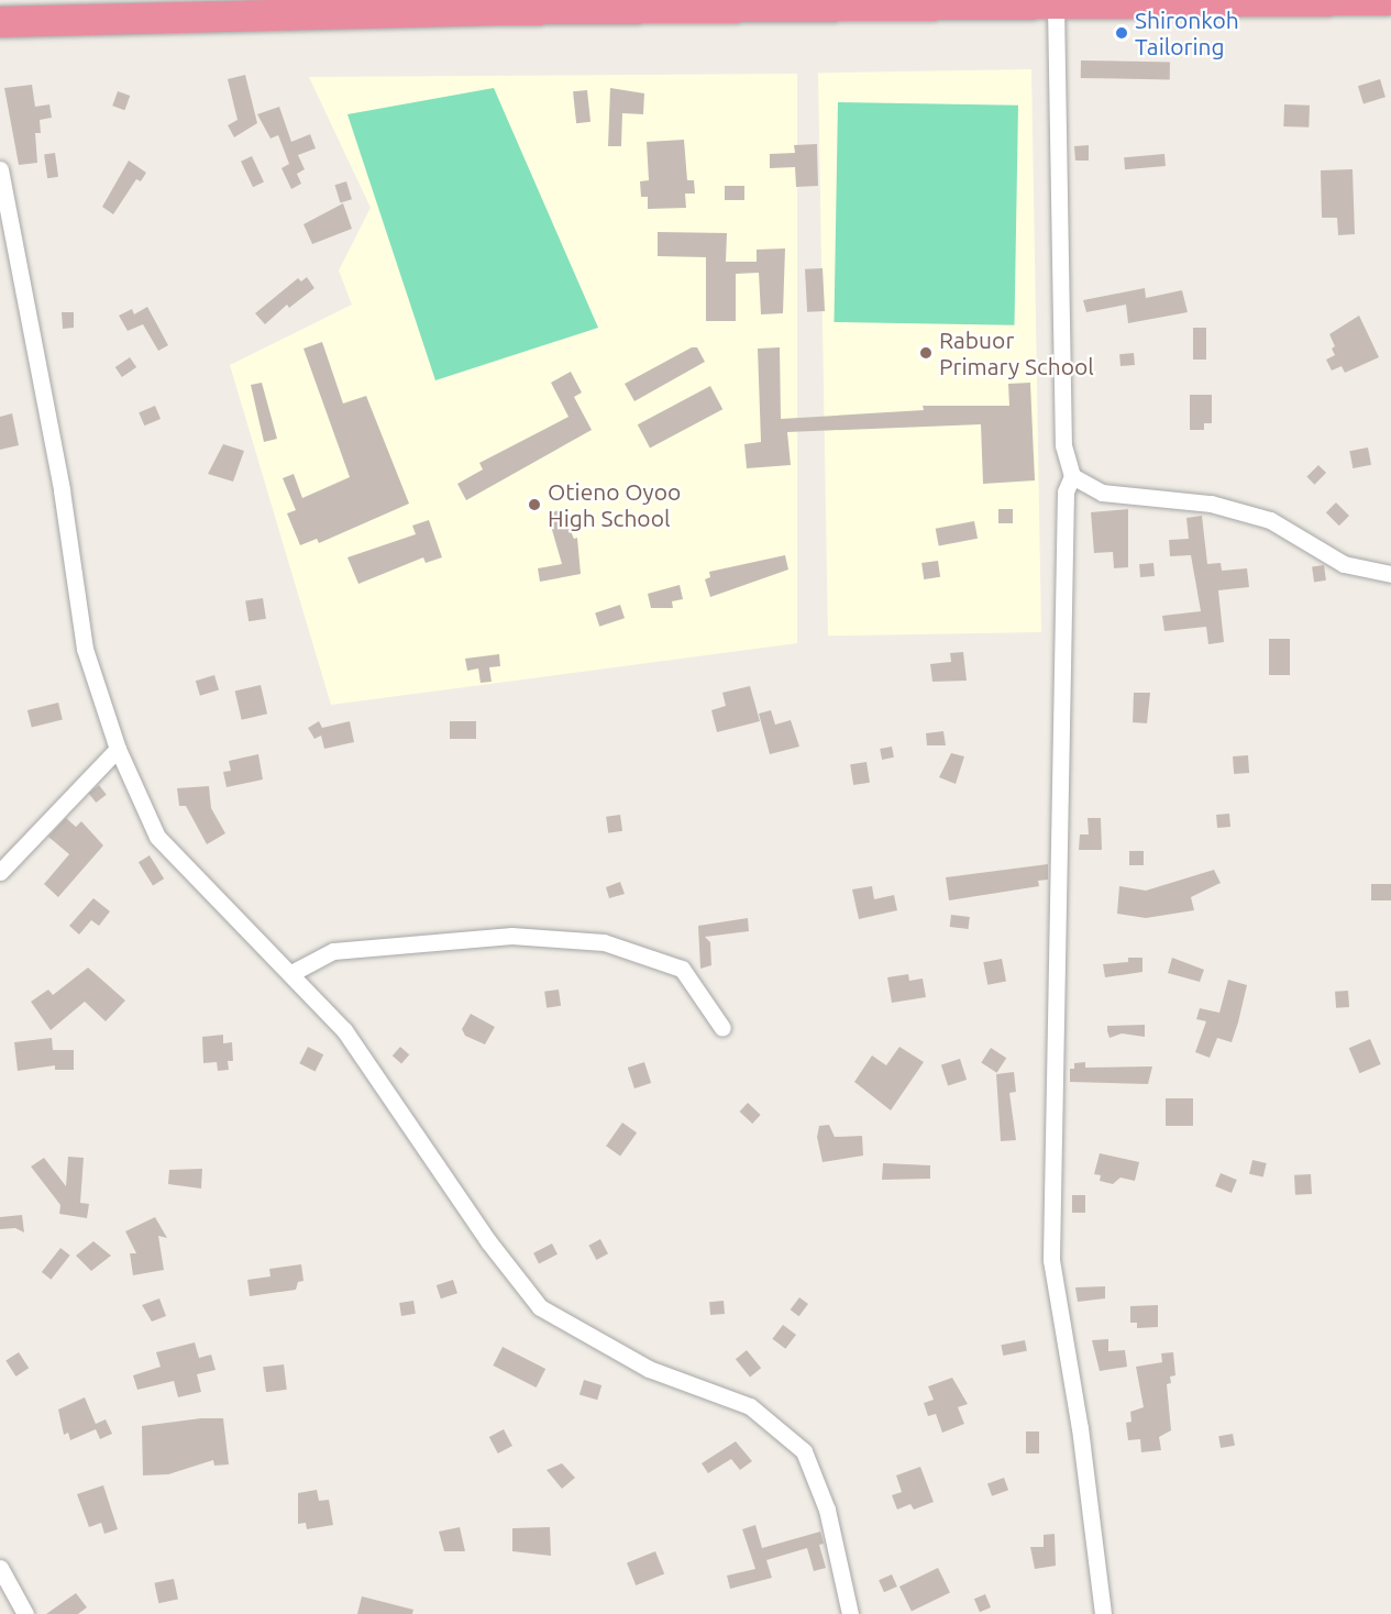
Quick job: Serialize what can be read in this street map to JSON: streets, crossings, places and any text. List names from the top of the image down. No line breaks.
{"places":["Shironkoh Tailoring","Rabuor Primary School","Otieno Oyoo High School"]}
